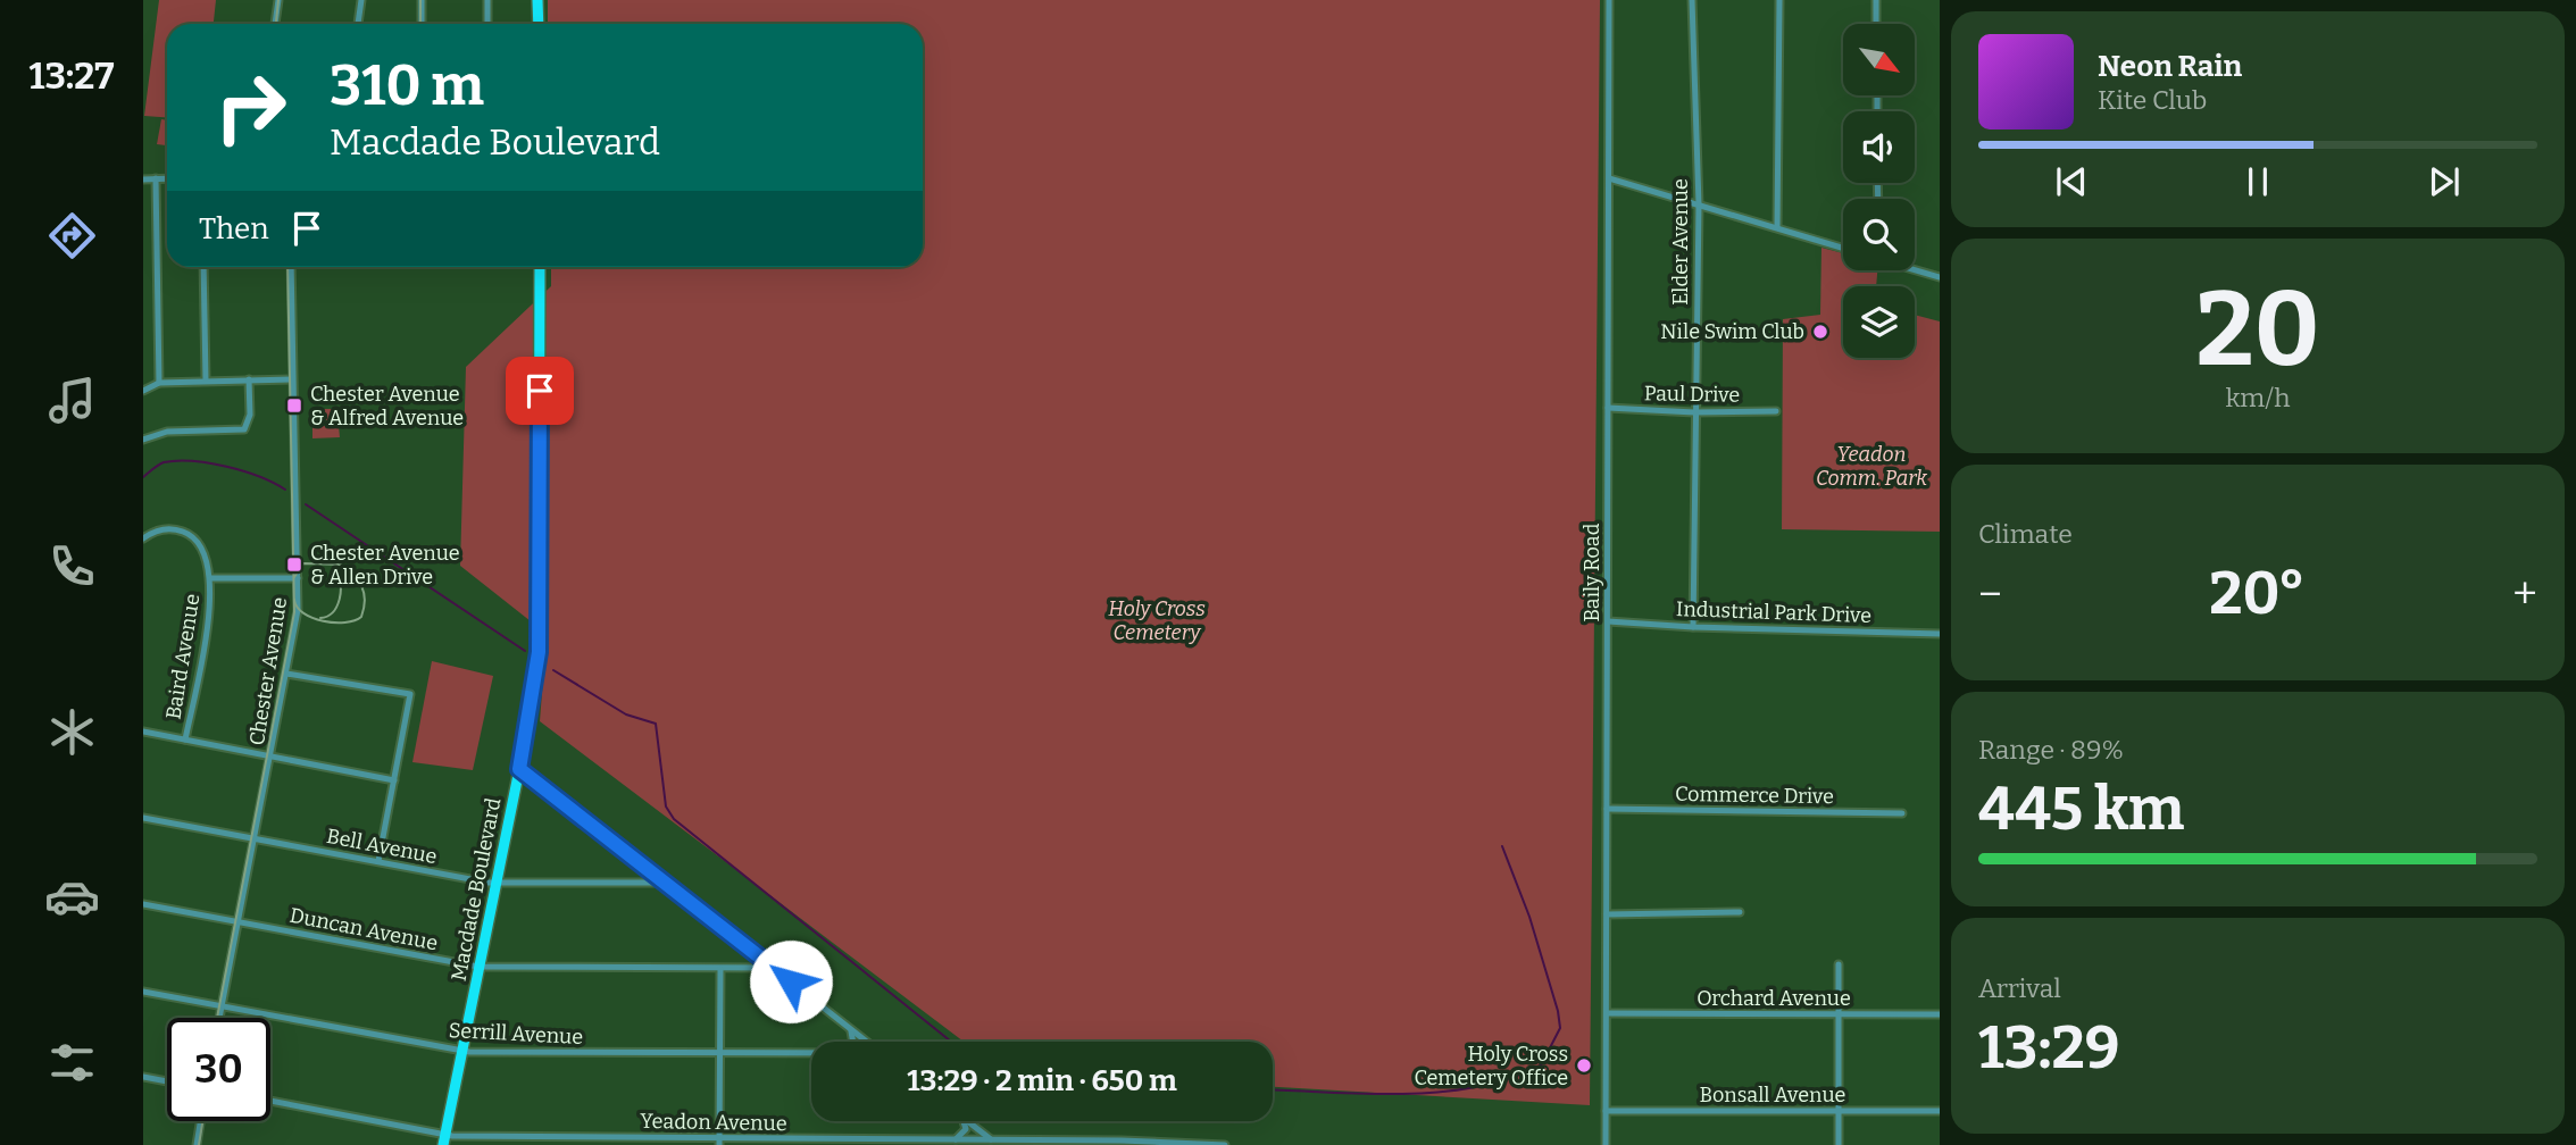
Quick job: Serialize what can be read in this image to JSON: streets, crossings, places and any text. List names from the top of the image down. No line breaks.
{"streets":{"main road":["Macdade Boulevard"],"street":["Elder Avenue","Paul Drive","Baily Road","Industrial Park Drive","Baird Avenue","Chester Avenue","Commerce Drive","Bell Avenue","Duncan Avenue","Orchard Avenue","Serrill Avenue","Bonsall Avenue","Yeadon Avenue"]},"crossings":[["Elder Avenue","Paul Drive"],["Elder Avenue","Industrial Park Drive"],["Paul Drive","Baily Road"],["Baily Road","Industrial Park Drive"],["Baily Road","Commerce Drive"],["Baily Road","Orchard Avenue"],["Baily Road","Bonsall Avenue"],["Chester Avenue","Bell Avenue"],["Chester Avenue","Duncan Avenue"],["Chester Avenue","Serrill Avenue"],["Bell Avenue","Macdade Boulevard"],["Macdade Boulevard","Duncan Avenue"],["Macdade Boulevard","Serrill Avenue"],["Macdade Boulevard","Yeadon Avenue"]],"parks":["Yeadon Comm. Park","Holy Cross Cemetery"],"places":{"other":["Nile Swim Club","Holy Cross Cemetery Office"],"transit":["Chester Avenue & Alfred Avenue","Chester Avenue & Allen Drive"]},"north":"bottom right","page":{"tabs":"13:27","turn":["310 m","Macdade Boulevard"],"song":["Neon Rain","Kite Club"],"then":"Then","tile":[["20","km/h"],"Climate",["Range · 89%","445 km"],["Arrival","13:29"]],"heat":["−","20°","+"],"limit":"30","trip":"13:29 · 2 min · 650 m"}}
